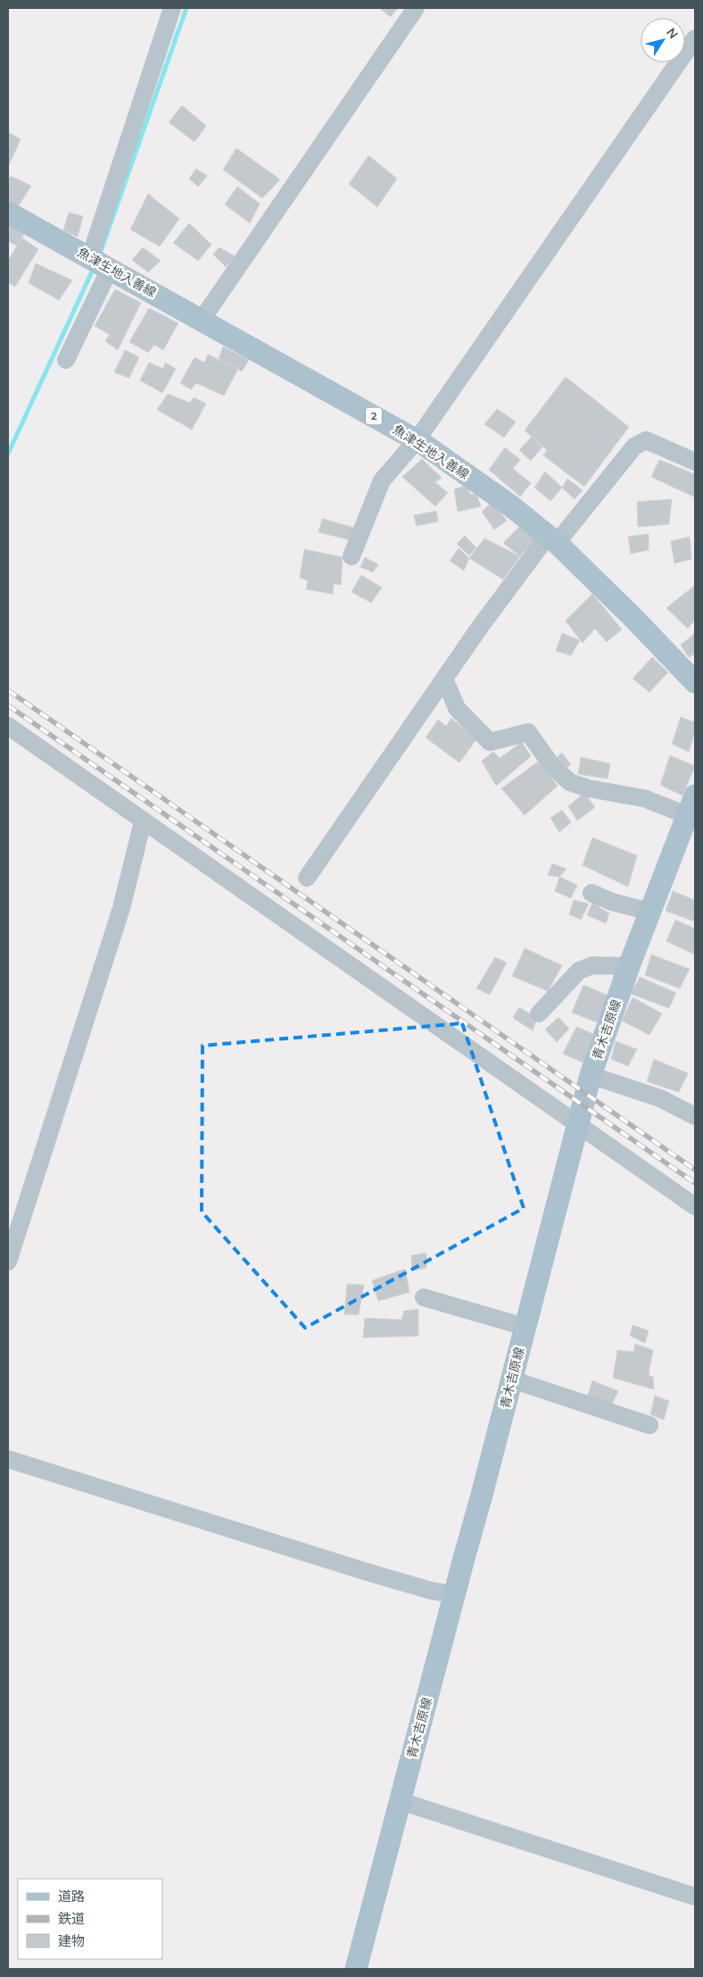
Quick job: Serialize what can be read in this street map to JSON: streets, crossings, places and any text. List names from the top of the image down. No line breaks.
{"streets":{"main road":["魚津生地入善線","2","青木吉原線"]},"legend":["道路","鉄道","建物"],"north":"top right"}
